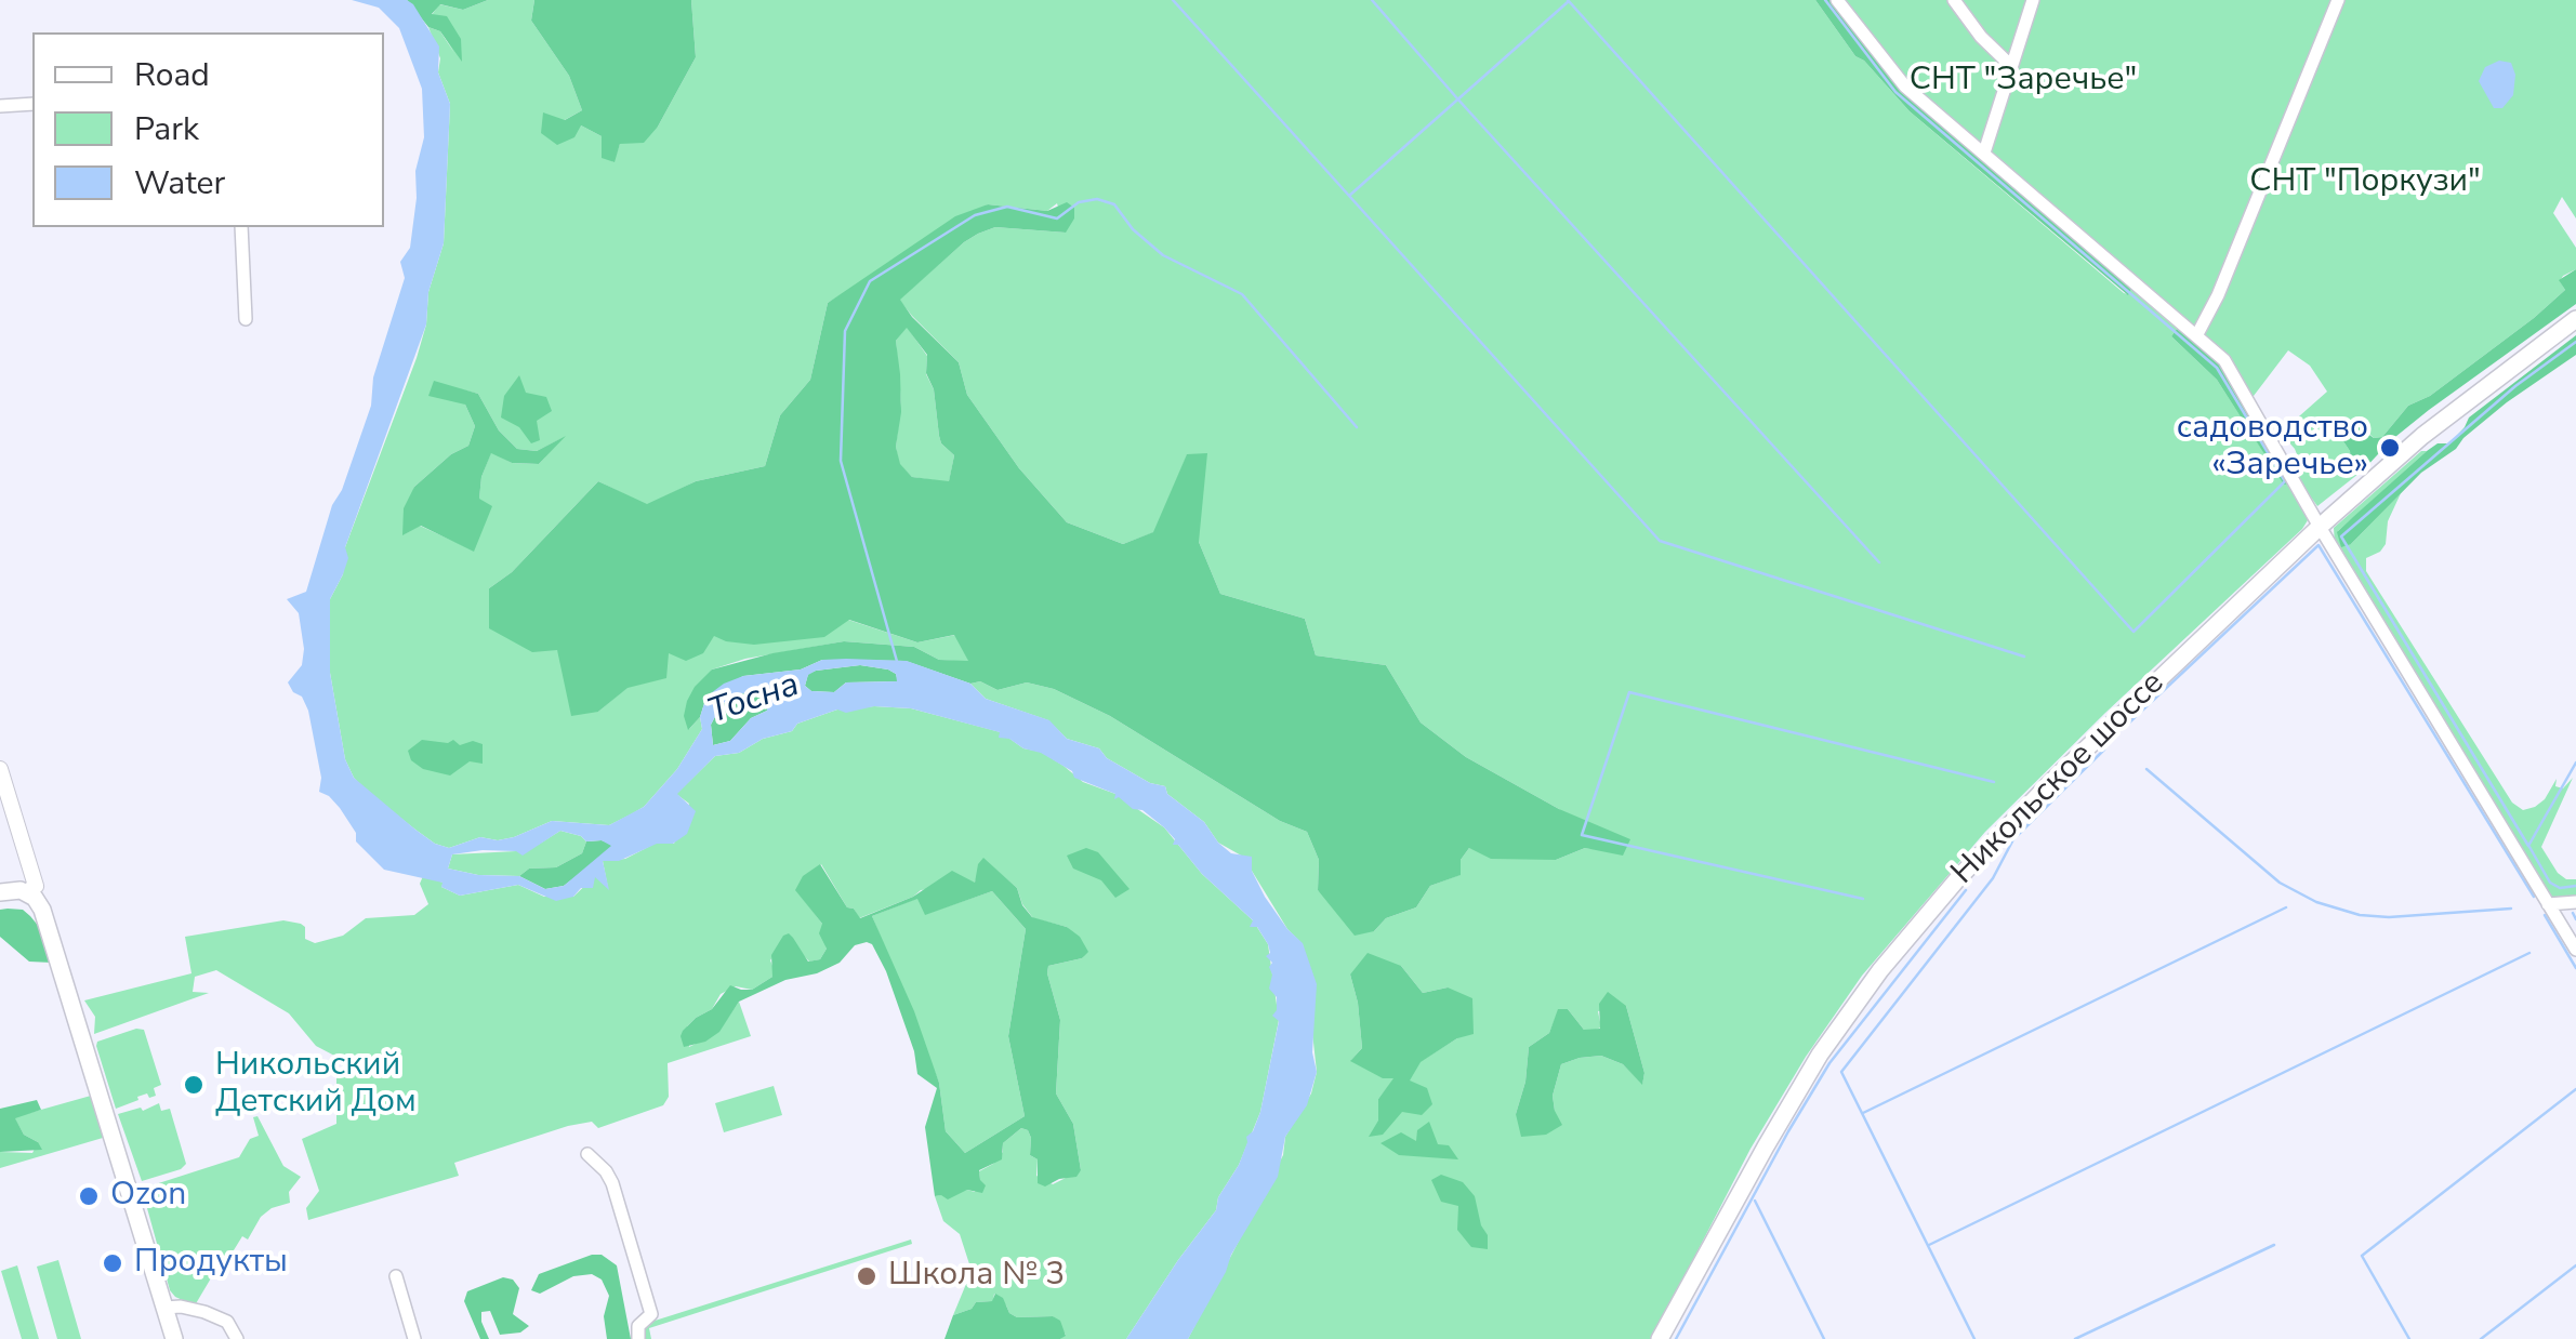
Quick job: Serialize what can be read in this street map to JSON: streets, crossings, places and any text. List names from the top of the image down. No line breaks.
{"streets":{"main road":["Никольское шоссе"]},"water":["Тосна"],"parks":["СНТ \"Заречье\"","СНТ \"Поркузи\""],"places":["садоводство «Заречье»","Никольский Детский Дом","Ozon","Продукты","Школа № 3"],"legend":["Road","Park","Water"]}
